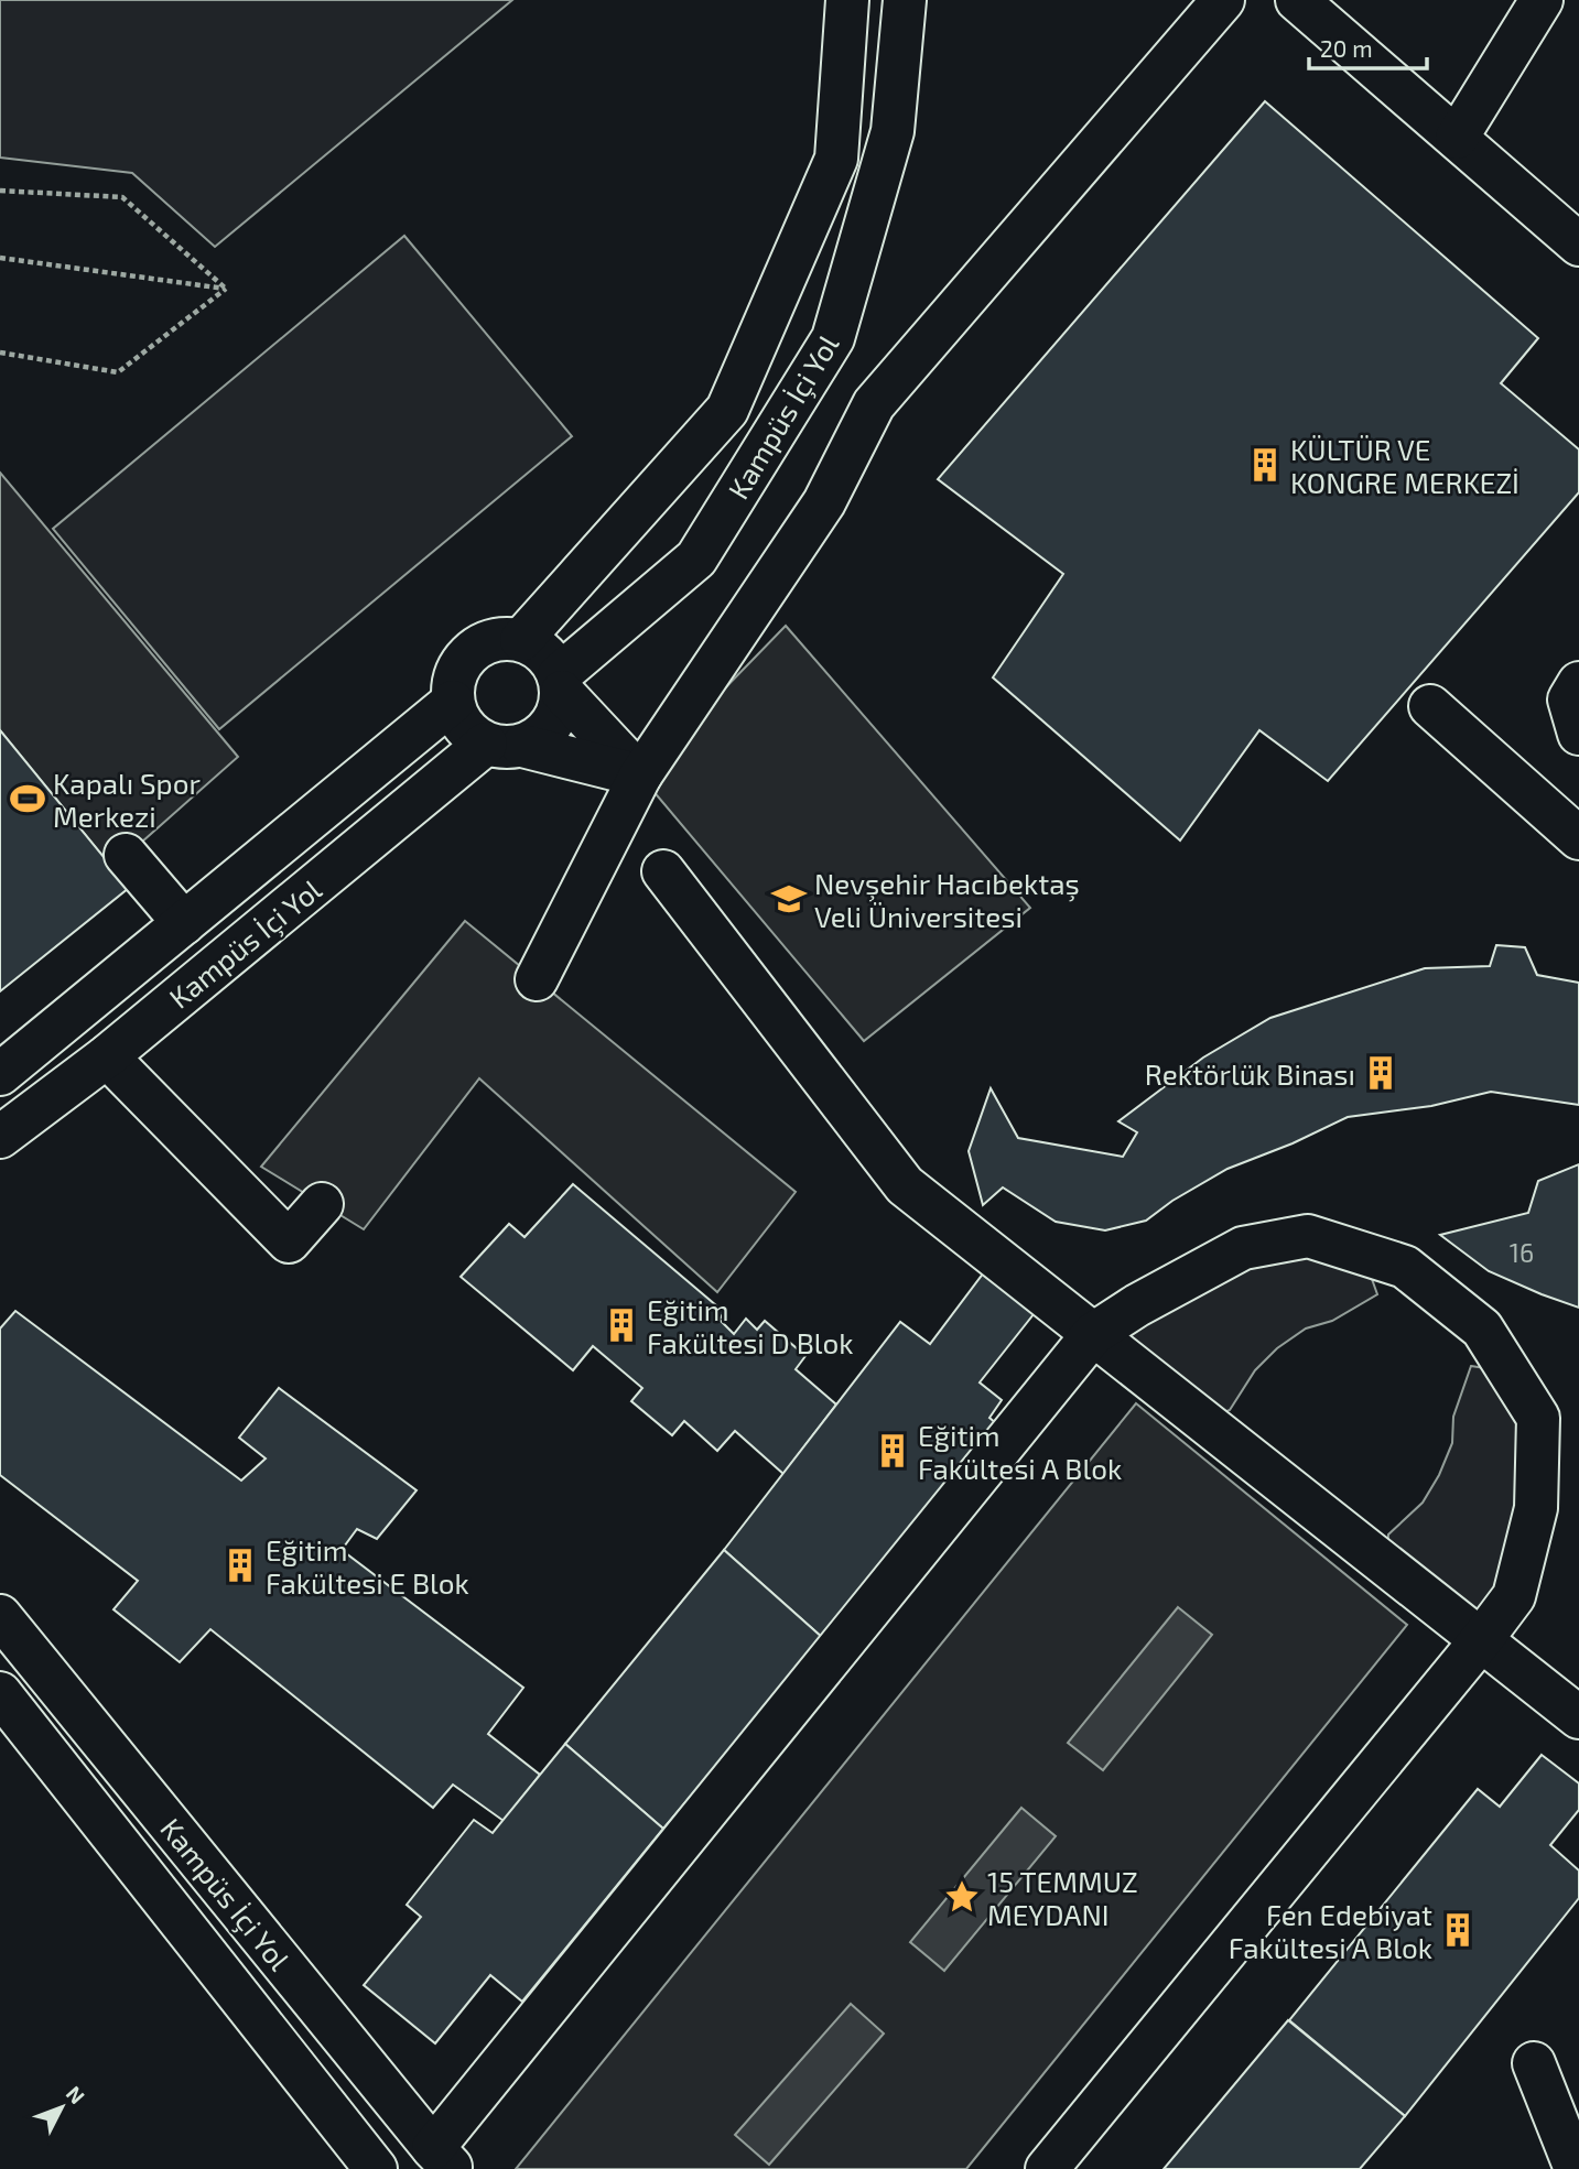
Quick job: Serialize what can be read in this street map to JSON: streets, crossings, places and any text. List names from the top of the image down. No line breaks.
{"streets":{"street":["Kampüs İçi Yol"]},"places":{"building":["KÜLTÜR VE KONGRE MERKEZİ","Rektörlük Binası","Eğitim Fakültesi D Blok","Eğitim Fakültesi A Blok","Eğitim Fakültesi E Blok","Fen Edebiyat Fakültesi A Blok"],"sports":["Kapalı Spor Merkezi"],"school or university":["Nevşehir Hacıbektaş Veli Üniversitesi"],"place":["15 TEMMUZ MEYDANI"]},"house_numbers":["16"],"scale_bar":"20 m","north":"top right"}
